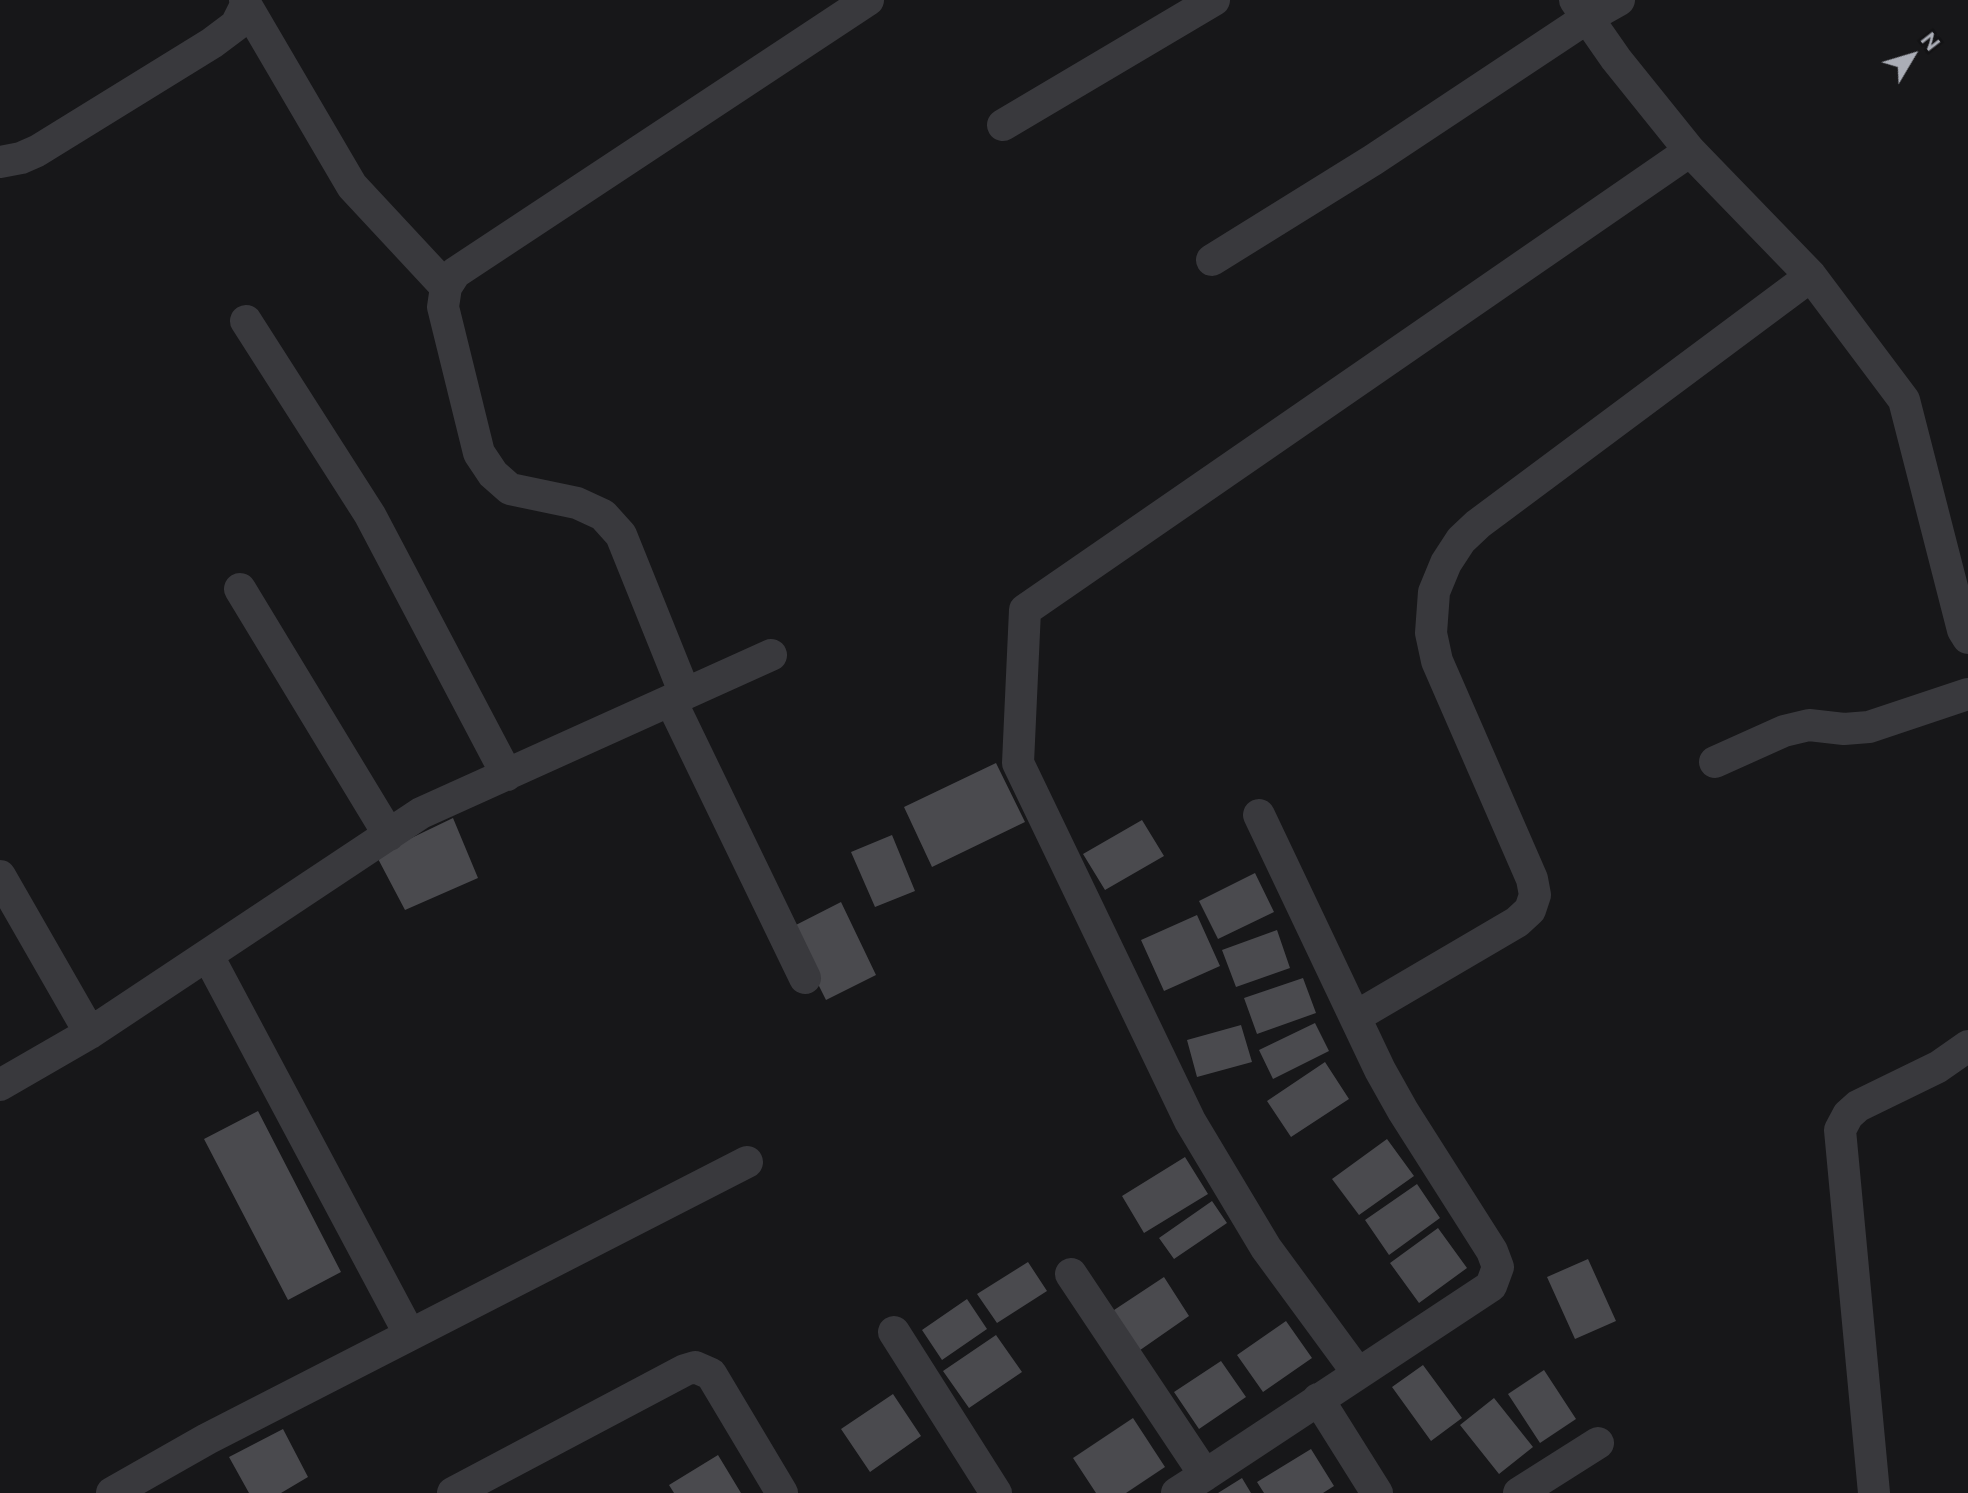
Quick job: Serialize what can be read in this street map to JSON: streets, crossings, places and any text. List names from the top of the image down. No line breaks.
{"north":"top right"}
